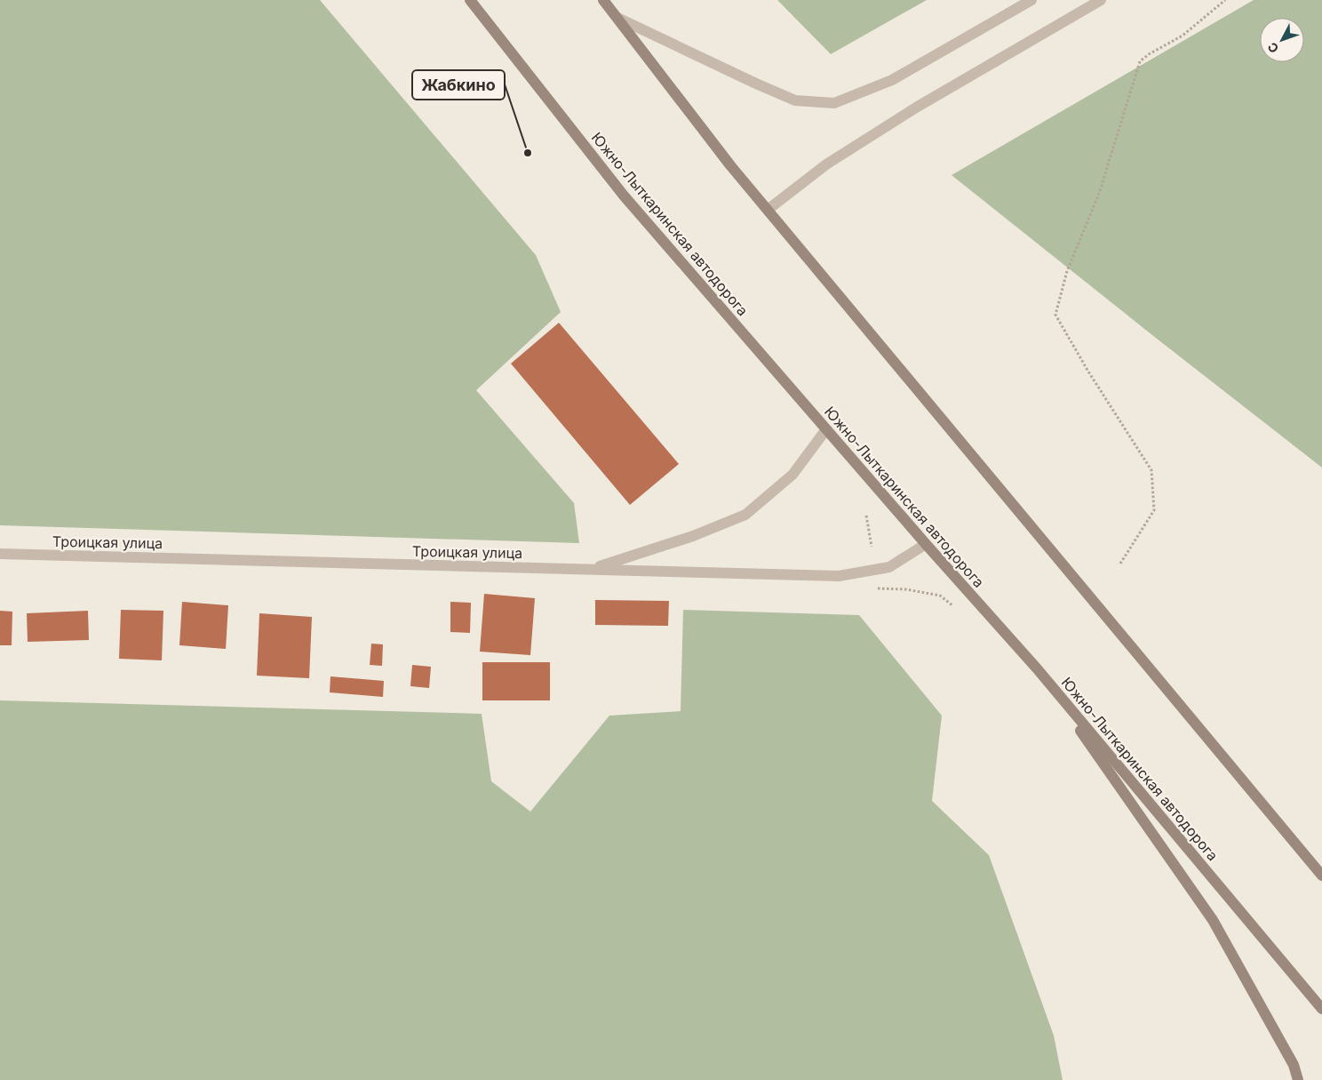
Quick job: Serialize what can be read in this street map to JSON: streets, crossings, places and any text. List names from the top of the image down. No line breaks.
{"streets":{"main road":["Южно-Лыткаринская автодорога"],"street":["Троицкая улица"]},"crossings":[["Южно-Лыткаринская автодорога","Троицкая улица"]],"places":["Жабкино"],"north":"bottom left"}
